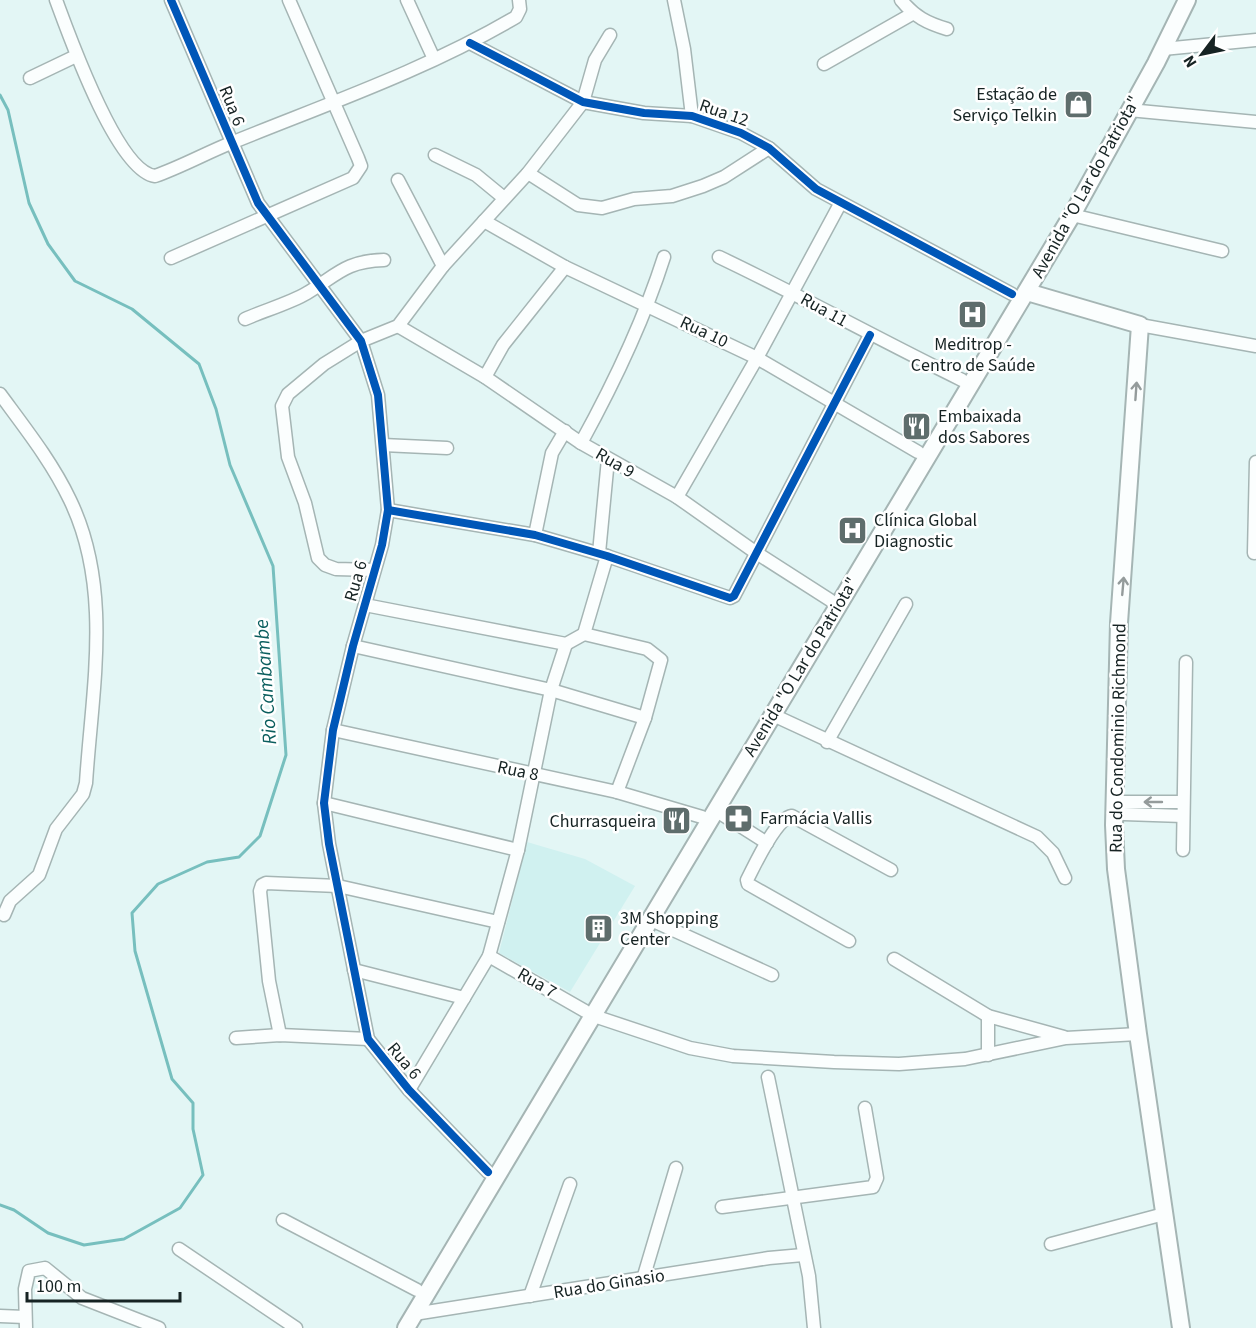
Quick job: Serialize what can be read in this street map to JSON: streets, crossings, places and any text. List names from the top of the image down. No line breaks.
{"streets":{"main road":["Avenida \"O Lar do Patriota\"","Rua do Condominio Richmond"],"street":["Rua 6","Rua 12","Rua 11","Rua 10","Rua 9","Rua 8","Rua 7","Rua do Ginasio"]},"crossings":[["Rua 6","Avenida \"O Lar do Patriota\""],["Rua 6","Rua 8"],["Rua 12","Avenida \"O Lar do Patriota\""],["Avenida \"O Lar do Patriota\"","Rua 11"],["Avenida \"O Lar do Patriota\"","Rua 10"],["Avenida \"O Lar do Patriota\"","Rua 9"],["Avenida \"O Lar do Patriota\"","Rua 8"],["Avenida \"O Lar do Patriota\"","Rua 7"],["Avenida \"O Lar do Patriota\"","Rua do Ginasio"]],"one_way":["Rua do Condominio Richmond"],"water":["Rio Cambambe"],"places":{"shop":["Estação de Serviço Telkin"],"hospital":["Meditrop - Centro de Saúde","Clínica Global Diagnostic"],"restaurant":["Embaixada dos Sabores","Churrasqueira"],"pharmacy":["Farmácia Vallis"],"building":["3M Shopping Center"]},"scale_bar":"100 m","north":"bottom left"}
